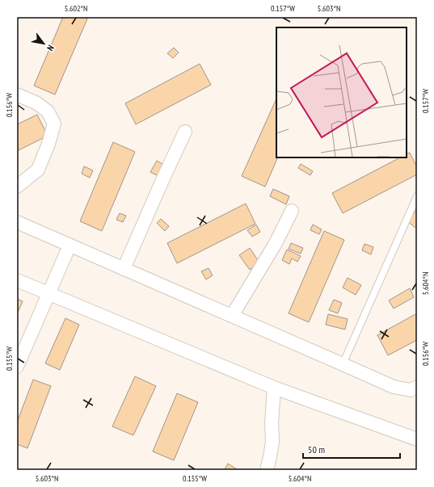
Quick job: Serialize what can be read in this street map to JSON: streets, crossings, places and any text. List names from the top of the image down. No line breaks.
{"scale_bar":"50 m","north":"bottom right","coordinates":["5.602°N","0.157°W","5.603°N","0.156°W","5.604°N","0.155°W"]}
